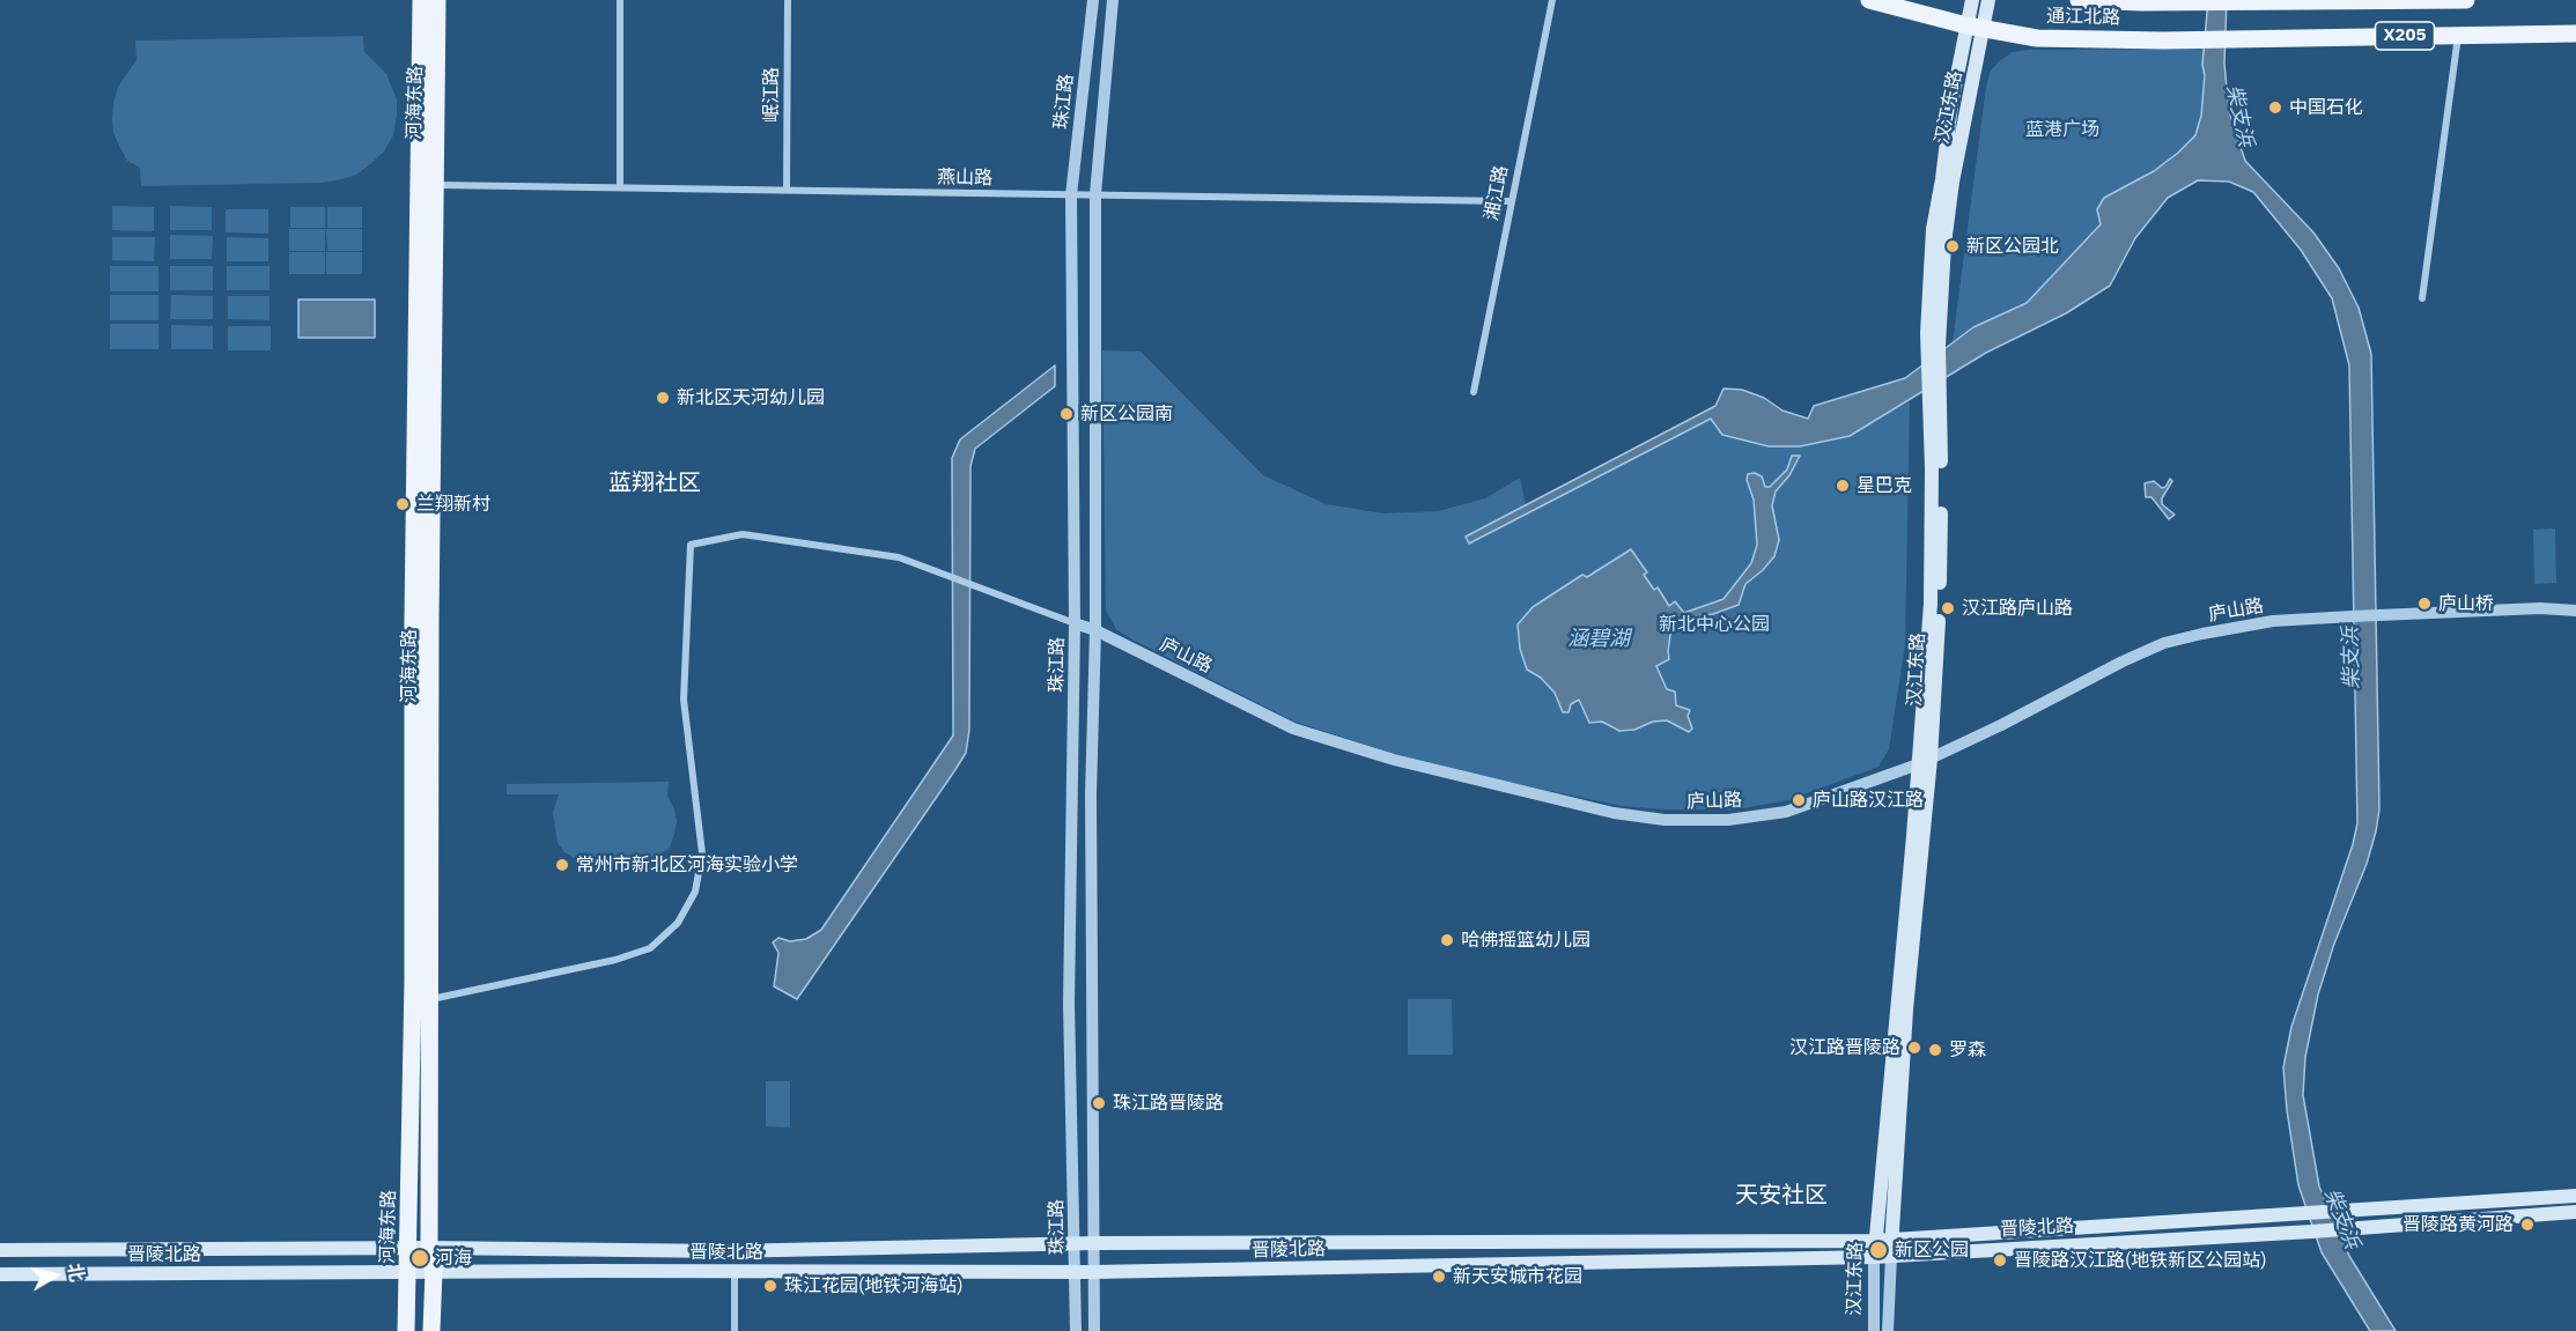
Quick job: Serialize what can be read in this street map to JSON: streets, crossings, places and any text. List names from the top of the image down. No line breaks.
{"streets":{"main road":["通江北路","X205","河海东路","汉江东路","晋陵北路"],"street":["岷江路","珠江路","燕山路","湘江路","庐山路"]},"crossings":[["通江北路","X205"],["通江北路","汉江东路"],["岷江路","燕山路"],["珠江路","燕山路"],["珠江路","庐山路"],["珠江路","晋陵北路"],["河海东路","燕山路"],["河海东路","晋陵北路"],["汉江东路","庐山路"],["汉江东路","晋陵北路"],["燕山路","湘江路"]],"districts":["蓝翔社区","天安社区"],"water":["柴支浜","涵碧湖"],"parks":["蓝港广场","新北中心公园"],"places":["中国石化","新区公园北","新北区天河幼儿园","新区公园南","星巴克","兰翔新村","庐山桥","汉江路庐山路","庐山路汉江路","常州市新北区河海实验小学","哈佛摇篮幼儿园","汉江路晋陵路","罗森","珠江路晋陵路","晋陵路黄河路","新区公园","河海","晋陵路汉江路(地铁新区公园站)","新天安城市花园","珠江花园(地铁河海站)"],"north":"right"}
